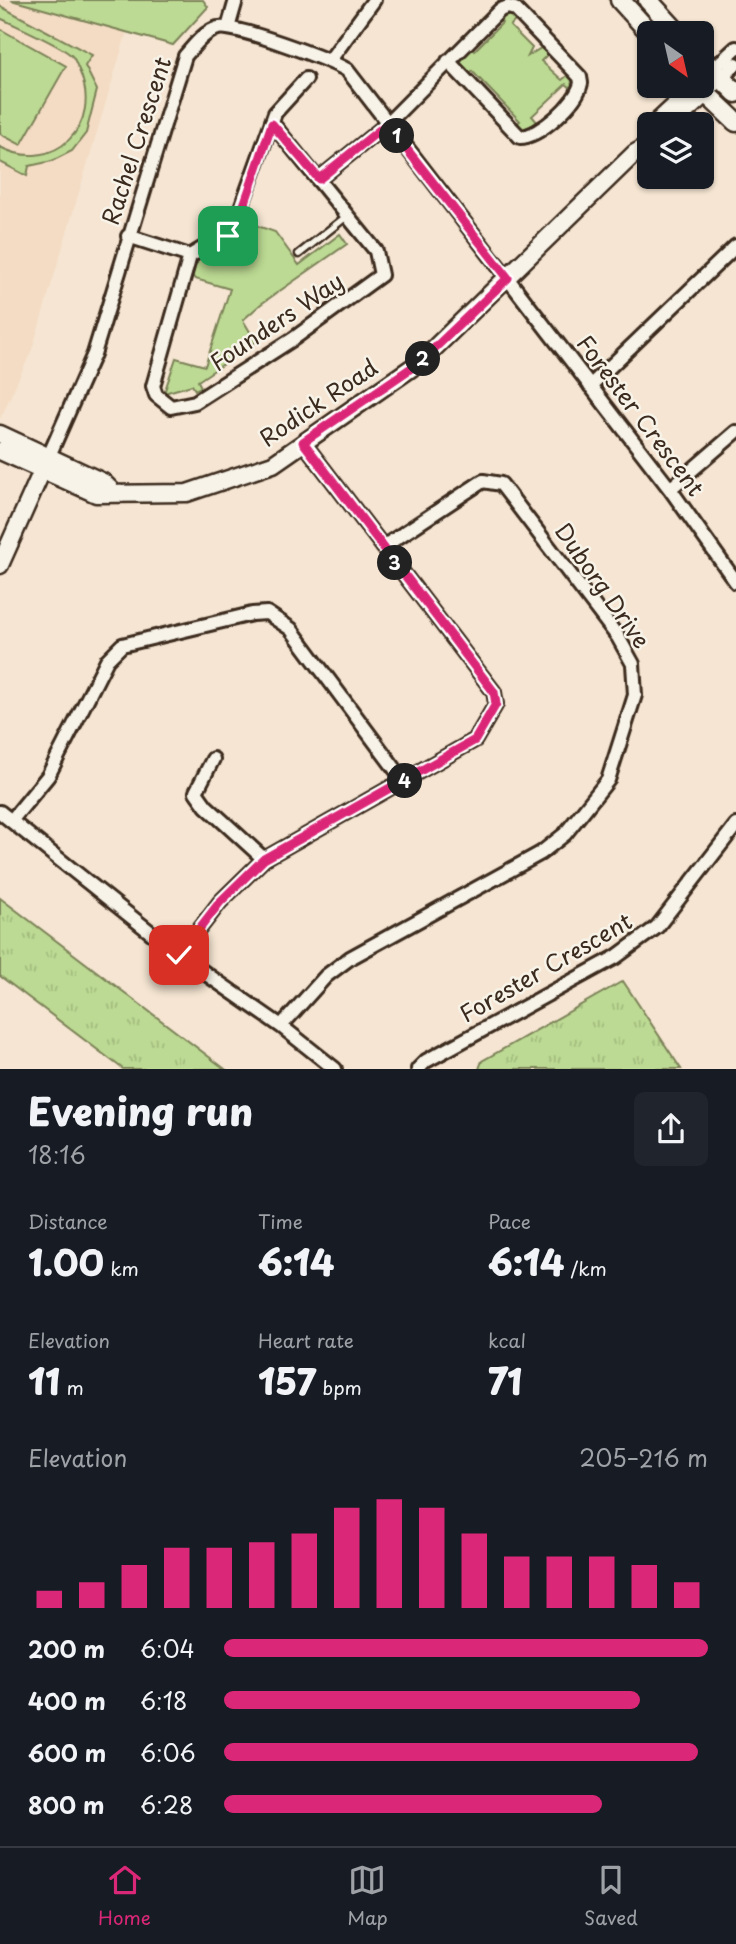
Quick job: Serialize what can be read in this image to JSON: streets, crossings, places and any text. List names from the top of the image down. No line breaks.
{"streets":{"main road":["Rodick Road"],"street":["Rachel Crescent","Founders Way","Forester Crescent","Duborg Drive"]},"crossings":[["Rachel Crescent","Rodick Road"],["Rodick Road","Forester Crescent"]],"north":"bottom right","page":{"pins":["1","2","3","4"],"heading":["Evening run","18:16"],"stats":[["Distance","1.00 km"],["Time","6:14"],["Pace","6:14 /km"],["Elevation","11 m"],["Heart rate","157 bpm"],["kcal","71"]],"chart":["Elevation","205–216 m"],"list":[{"name":"200 m","note":"6:04"},{"name":"400 m","note":"6:18"},{"name":"600 m","note":"6:06"},{"name":"800 m","note":"6:28"}],"tabs":["Home","Map","Saved"]}}
